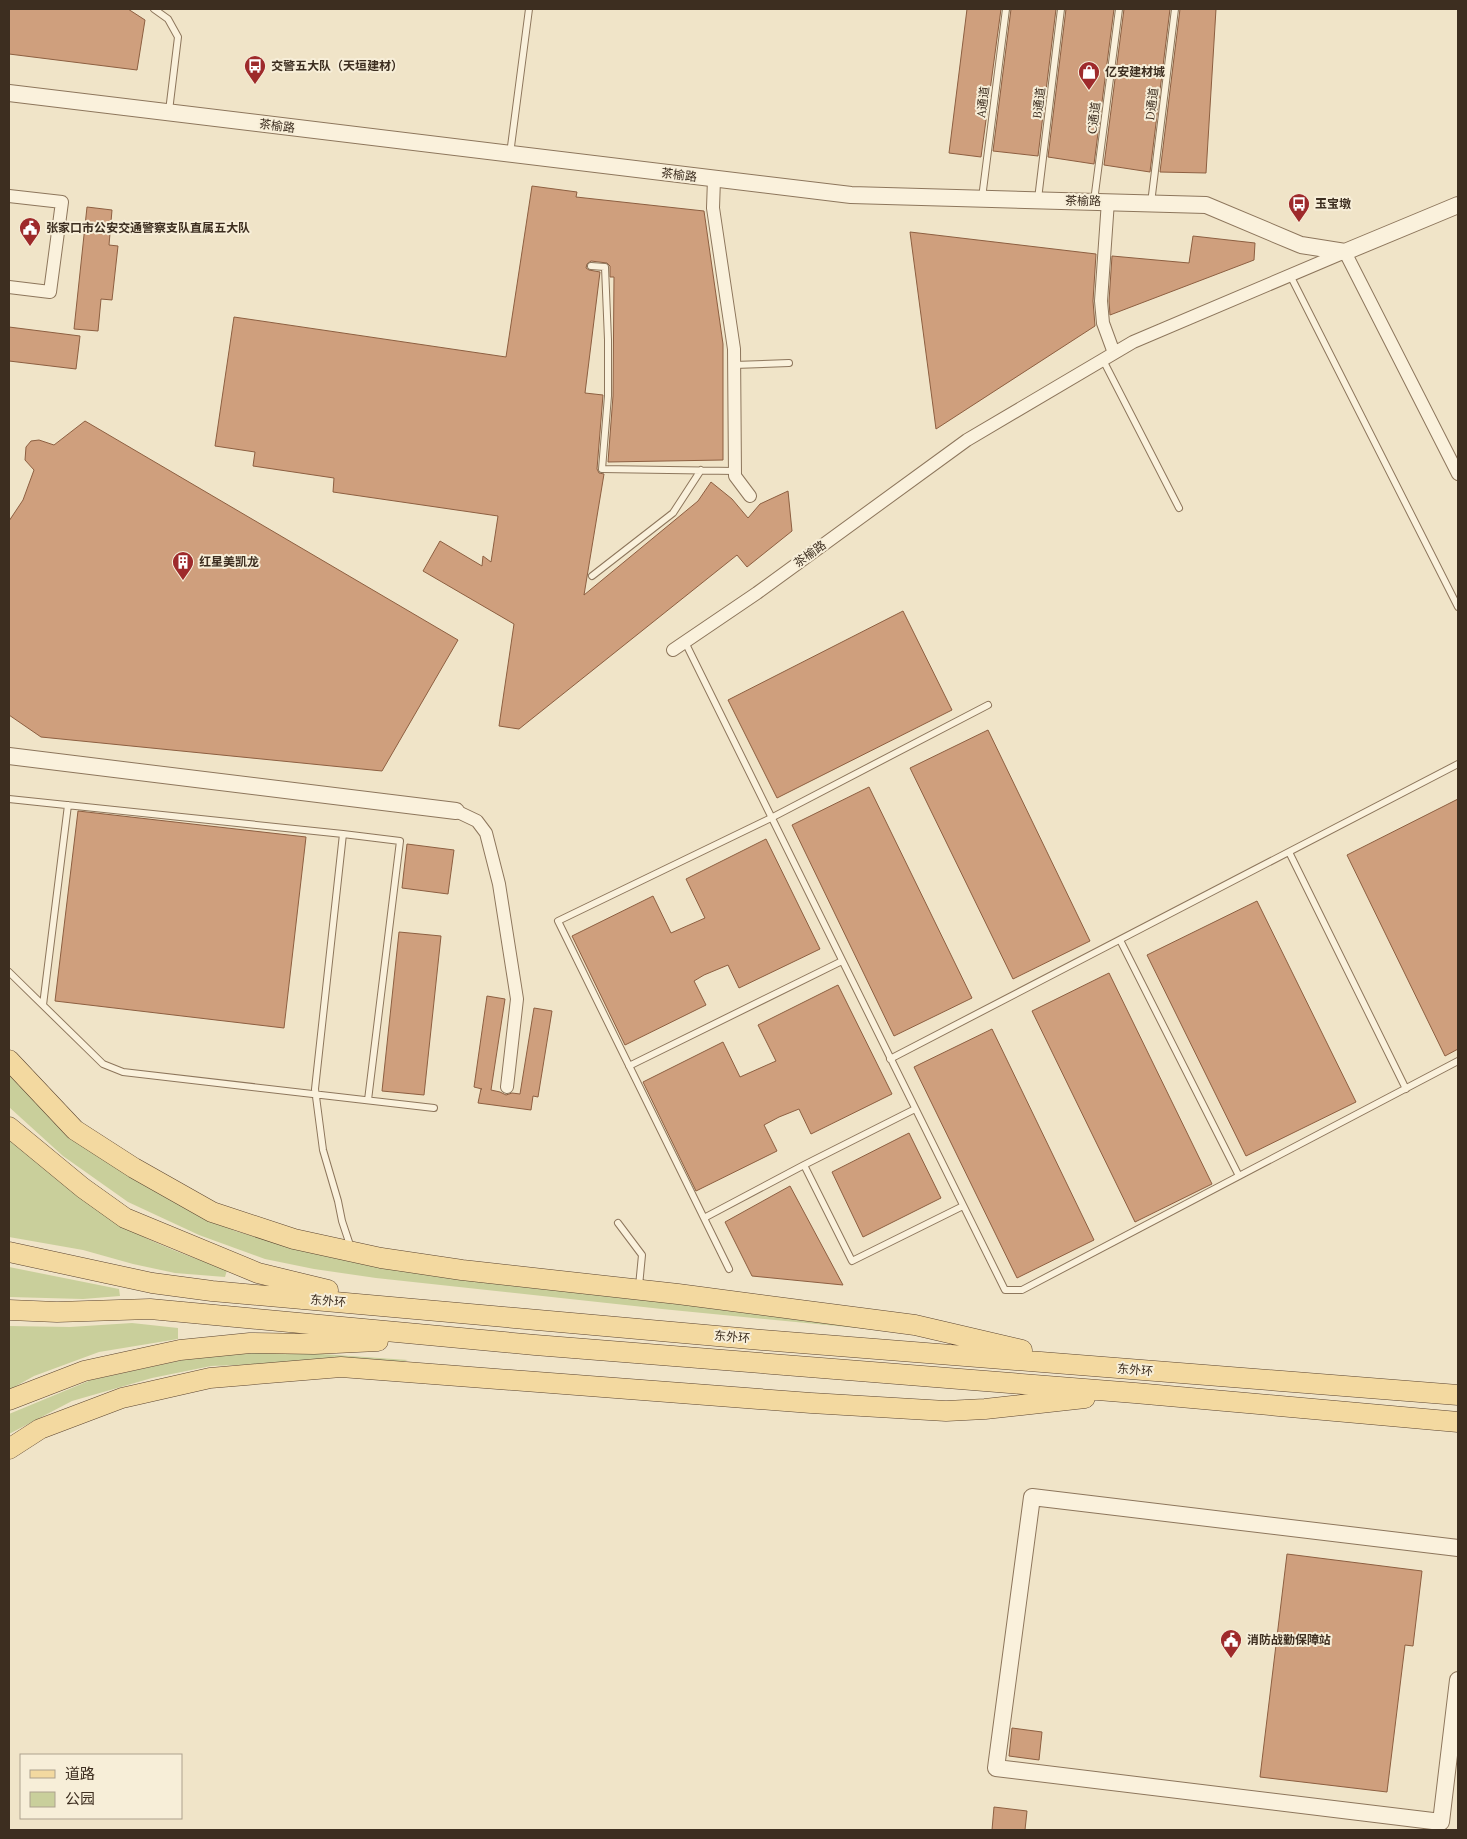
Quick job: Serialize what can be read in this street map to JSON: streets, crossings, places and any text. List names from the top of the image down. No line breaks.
{"streets":{"main road":["东外环"],"street":["茶榆路"],"lane":["A通道","B通道","D通道","C通道"]},"crossings":[["A通道","茶榆路"],["B通道","茶榆路"],["D通道","茶榆路"],["C通道","茶榆路"]],"places":{"bus stop":["交警五大队（天垣建材）","玉宝墩"],"shop":["亿安建材城"],"public building":["张家口市公安交通警察支队直属五大队","消防战勤保障站"],"building":["红星美凯龙"]},"legend":["道路","公园"]}
